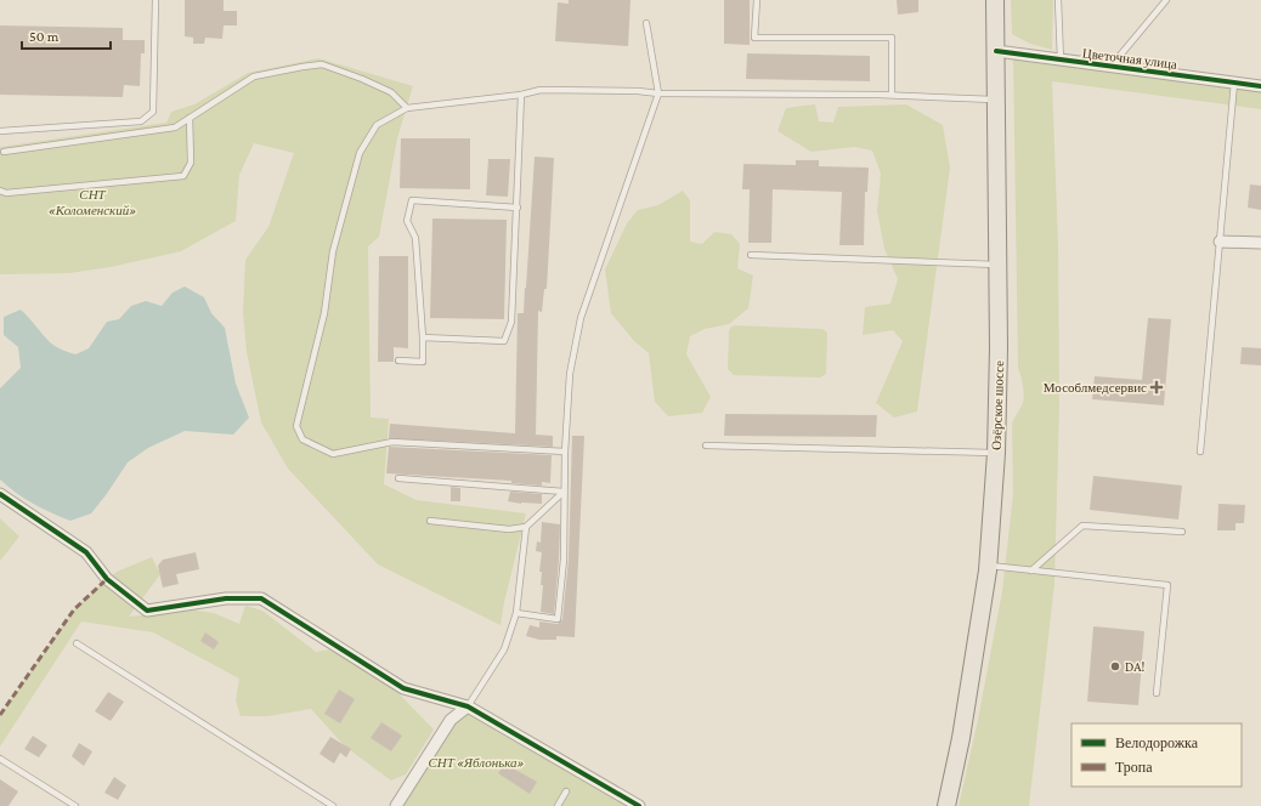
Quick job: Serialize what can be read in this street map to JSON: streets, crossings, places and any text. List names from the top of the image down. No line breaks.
{"streets":{"main road":["Озёрское шоссе"],"street":["Цветочная улица"]},"crossings":[["Цветочная улица","Озёрское шоссе"]],"parks":["СНТ «Коломенский»","СНТ «Яблонька»"],"places":{"health":["Мособлмедсервис"],"other":["DA!"]},"legend":["Велодорожка","Тропа"],"scale_bar":"50 m"}
